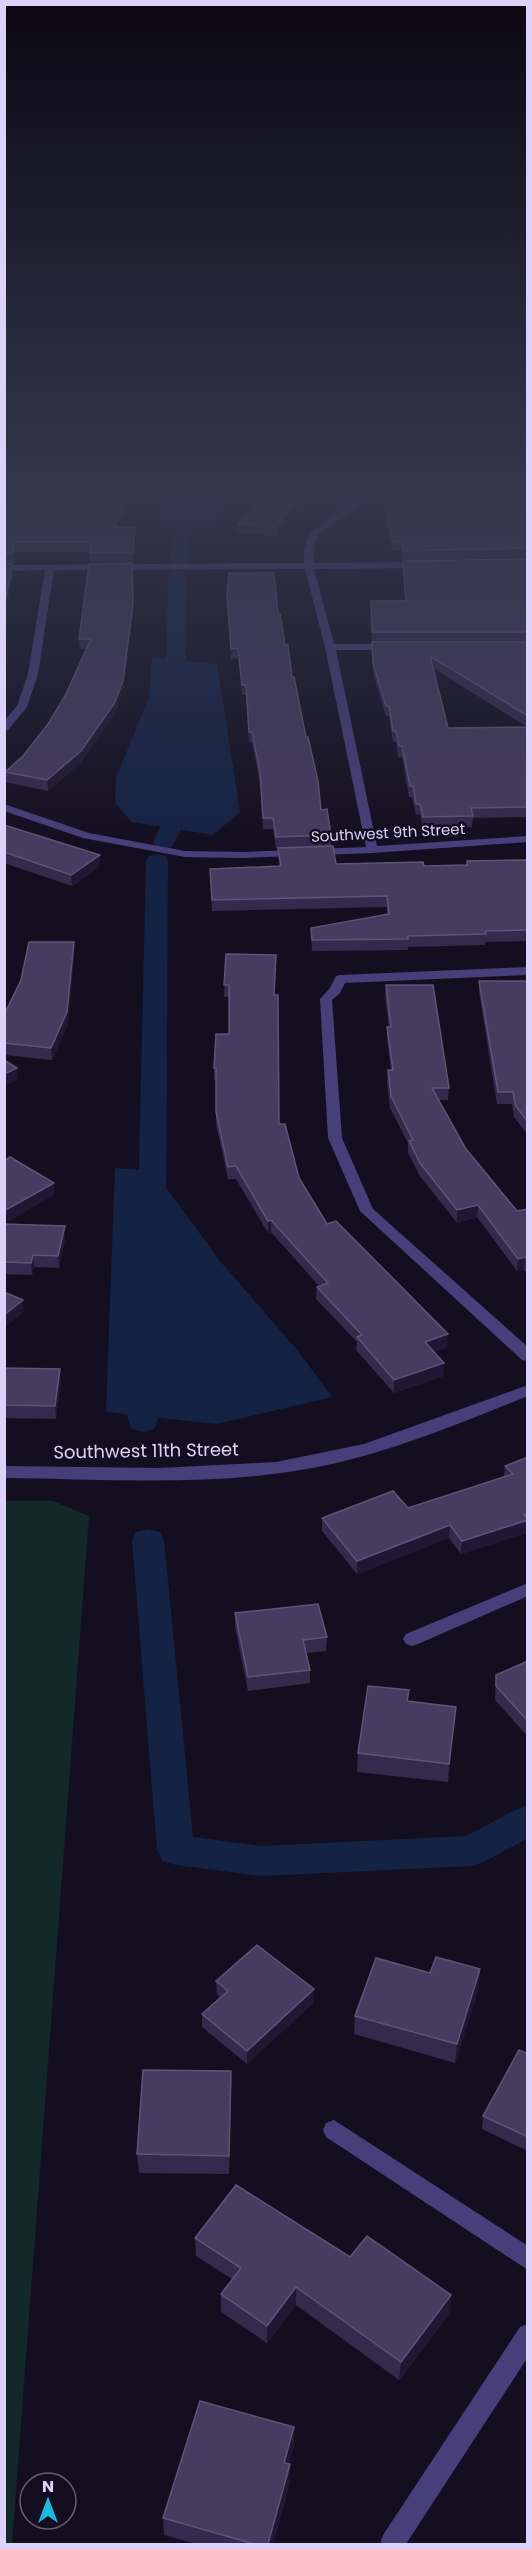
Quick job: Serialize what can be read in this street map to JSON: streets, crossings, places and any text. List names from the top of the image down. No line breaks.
{"streets":{"street":["Southwest 9th Street","Southwest 11th Street"]},"north":"top"}
